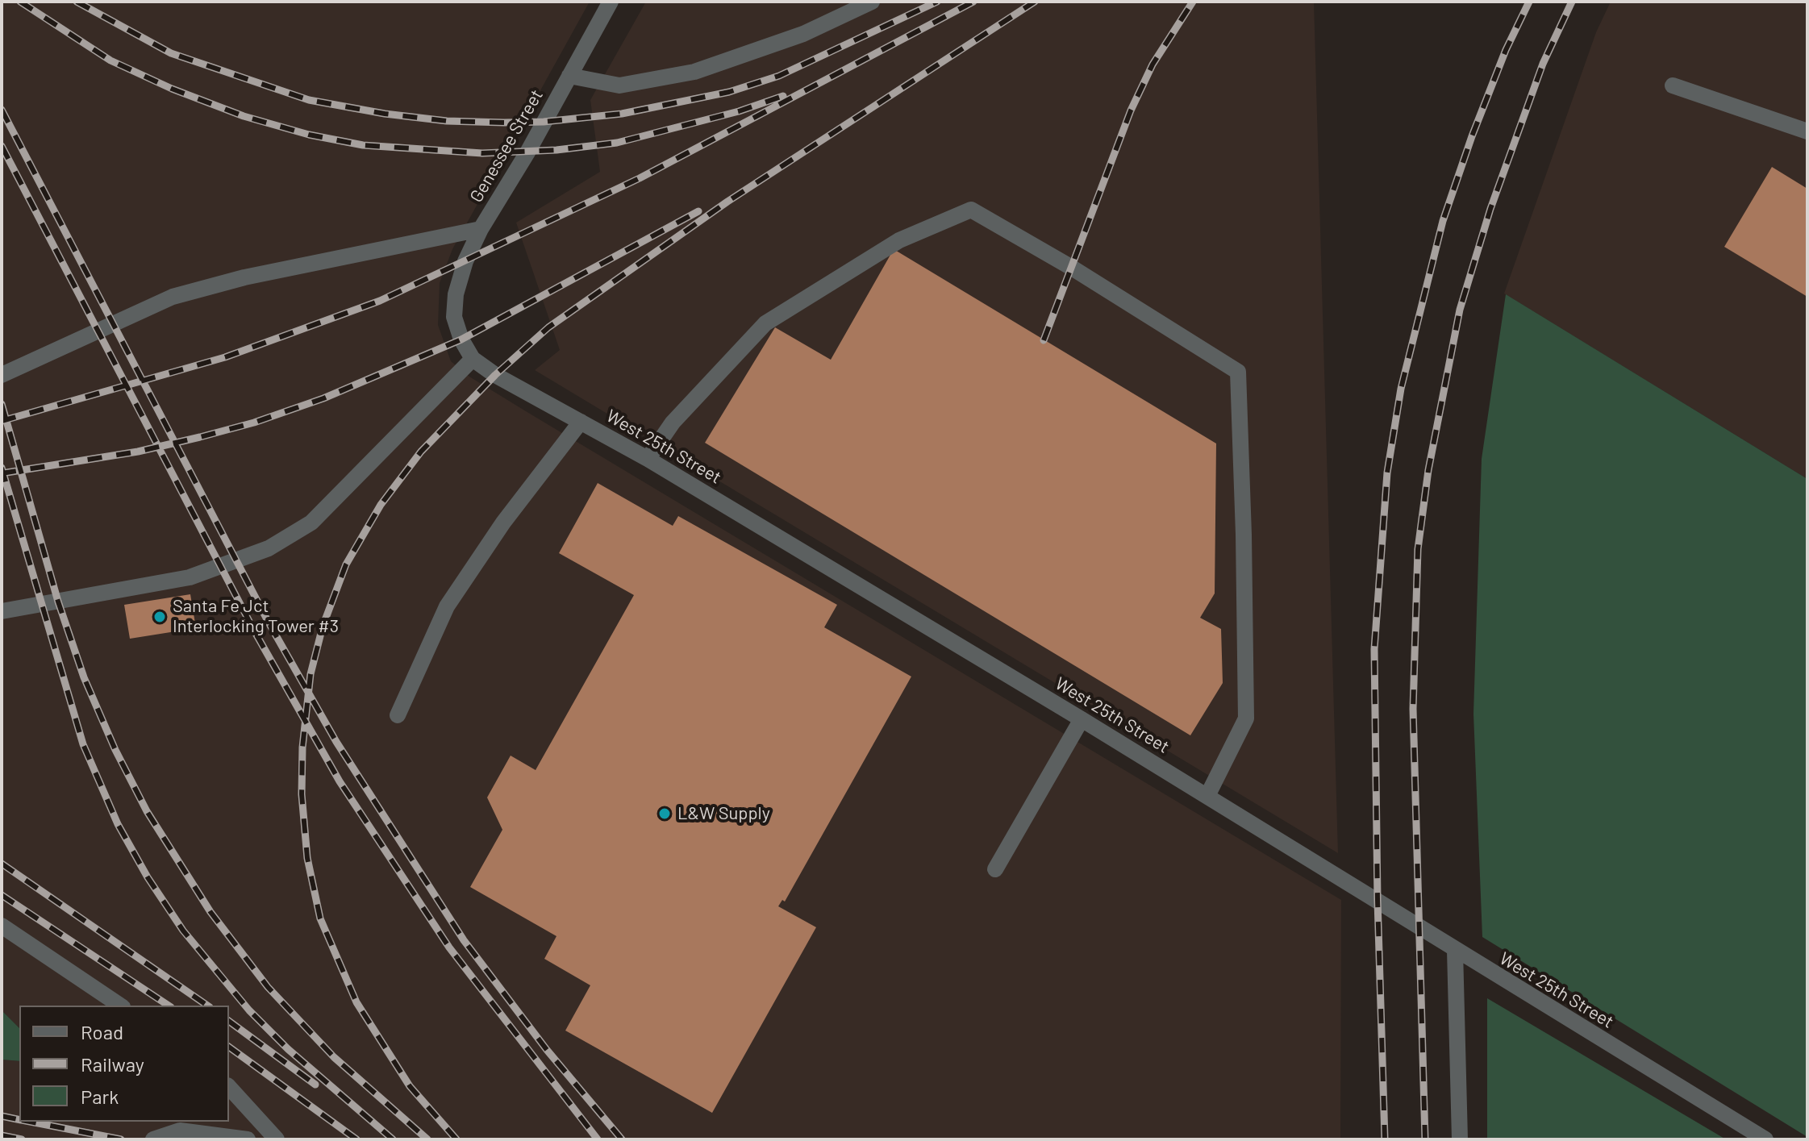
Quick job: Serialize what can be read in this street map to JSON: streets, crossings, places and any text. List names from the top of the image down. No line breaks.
{"streets":{"street":["Genessee Street","West 25th Street"]},"crossings":[["Genessee Street","West 25th Street"]],"places":["Santa Fe Jct Interlocking Tower #3","L&W Supply"],"legend":["Road","Railway","Park"]}
